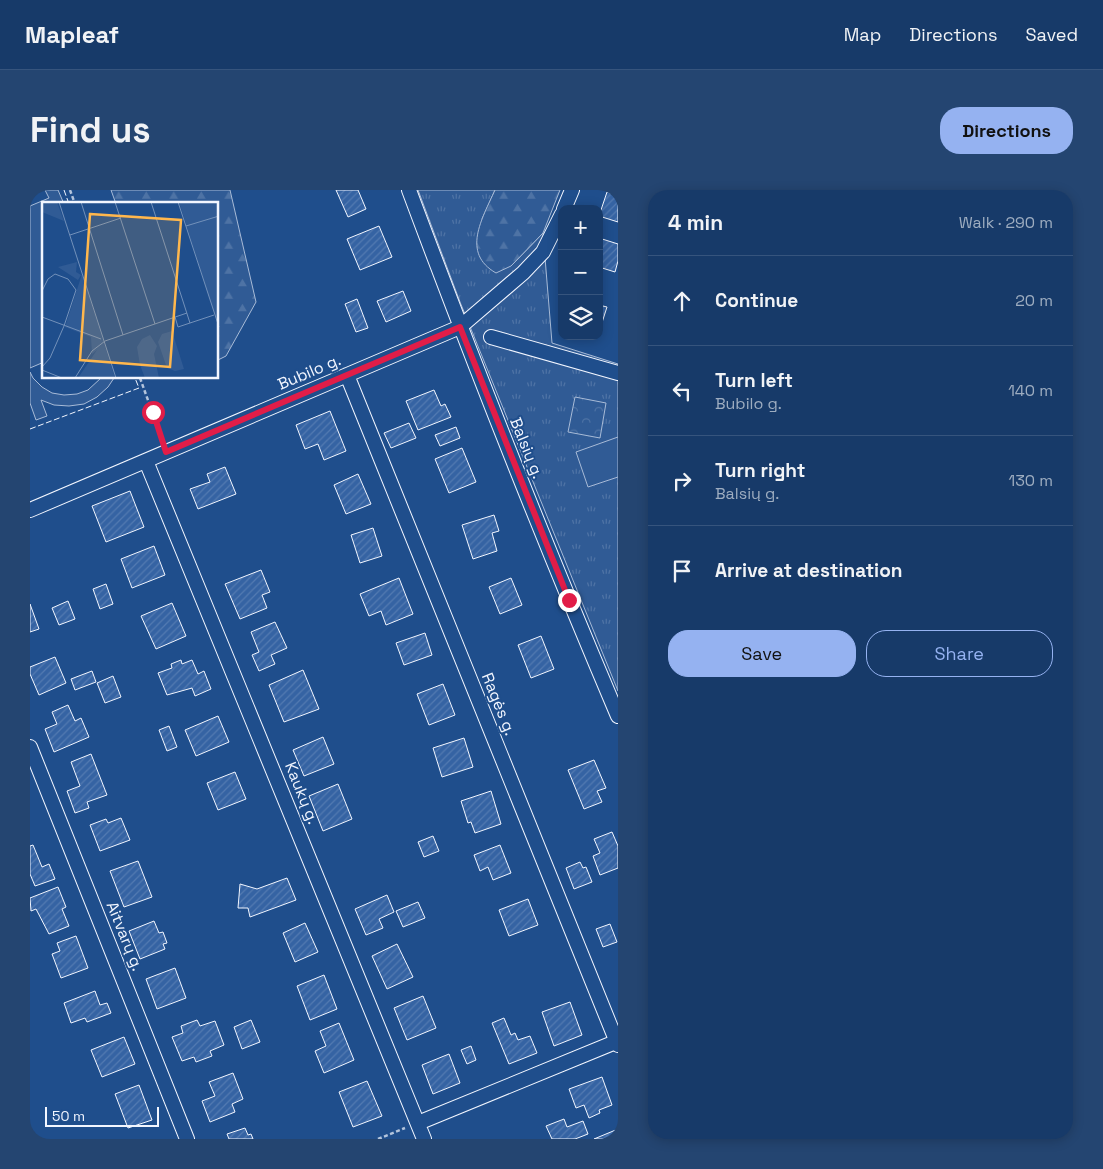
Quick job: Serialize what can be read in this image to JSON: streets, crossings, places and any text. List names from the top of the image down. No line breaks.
{"streets":{"street":["Bubilo g.","Balsių g.","Ragės g.","Kaukų g.","Aitvarų g."]},"crossings":[["Bubilo g.","Balsių g."],["Bubilo g.","Ragės g."],["Bubilo g.","Kaukų g."]],"scale_bar":"50 m","page":{"header":"Mapleaf","nav":["Map","Directions","Saved"],"buttons":["Directions",["Save","Share"]],"title":"Find us","heading":["4 min","Walk · 290 m"],"map_buttons":["+","−"],"list":[["Continue","20 m"],["Turn left","Bubilo g.","140 m"],["Turn right","Balsių g.","130 m"],"Arrive at destination"],"scale":"50 m"}}
